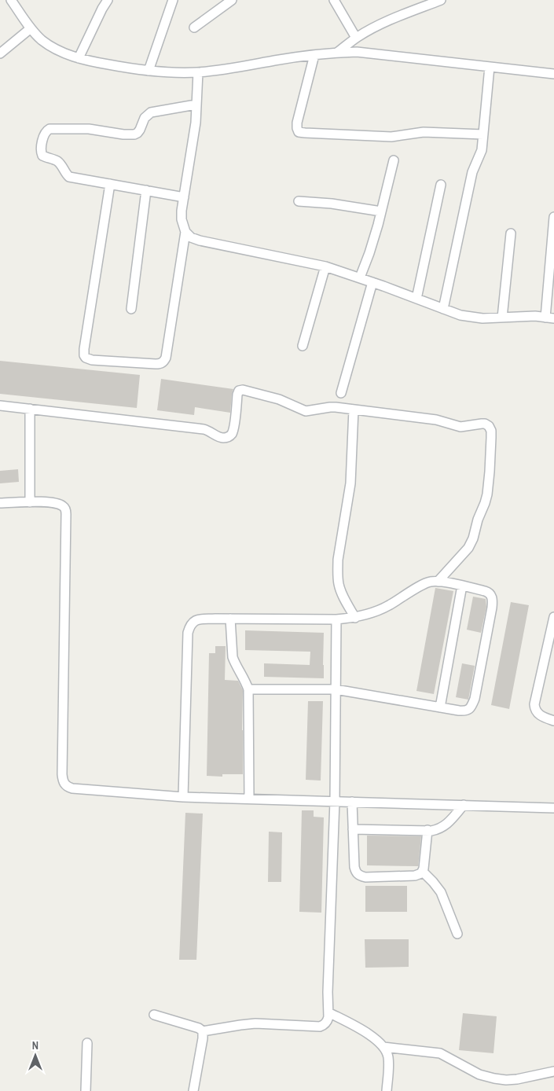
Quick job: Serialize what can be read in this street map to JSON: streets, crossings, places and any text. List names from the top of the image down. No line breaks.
{"north":"top"}
